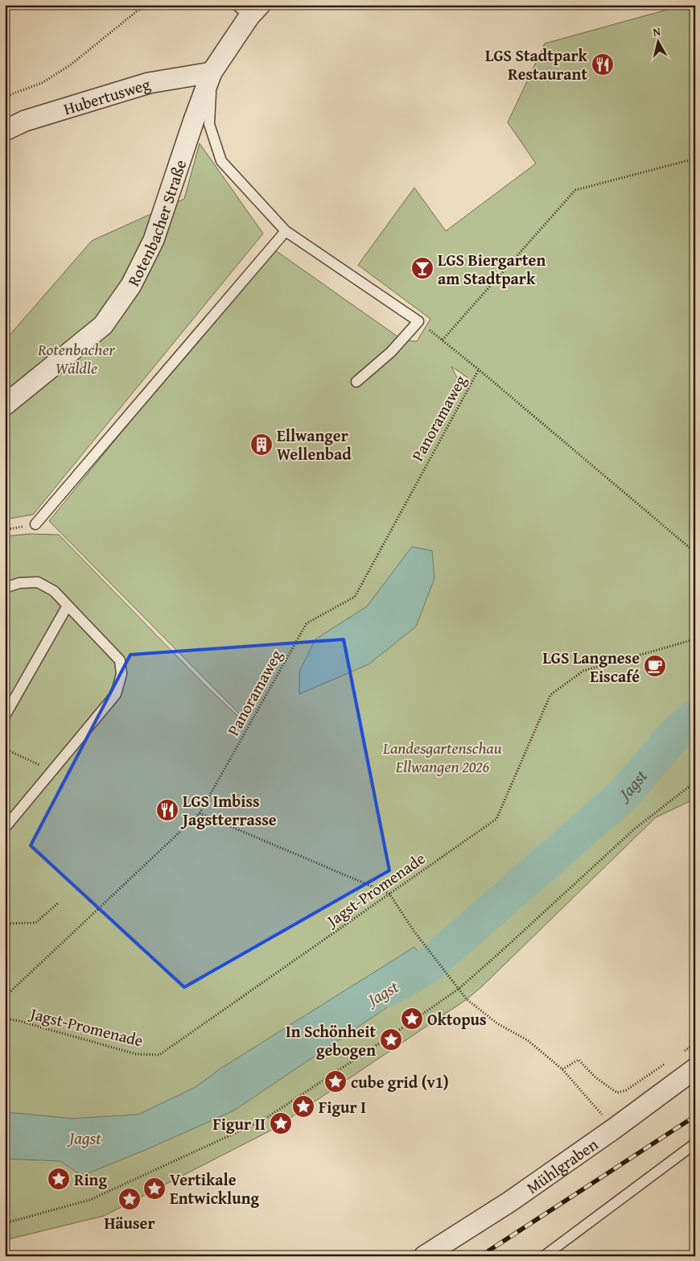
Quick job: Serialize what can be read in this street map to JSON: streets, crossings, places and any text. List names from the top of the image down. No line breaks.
{"streets":{"street":["Hubertusweg","Rotenbacher Straße","Mühlgraben"],"path":["Panoramaweg","Jagst-Promenade"]},"crossings":[["Hubertusweg","Rotenbacher Straße"]],"water":["Jagst"],"parks":["Rotenbacher Wäldle","Landesgartenschau Ellwangen 2026"],"places":{"restaurant":["LGS Stadtpark Restaurant","LGS Imbiss Jagstterrasse"],"bar":["LGS Biergarten am Stadtpark"],"building":["Ellwanger Wellenbad"],"cafe":["LGS Langnese Eiscafé"],"place":["Oktopus","In Schönheit gebogen","cube grid (v1)","Figur I","Figur II","Ring","Vertikale Entwicklung","Häuser"]},"north":"top"}
